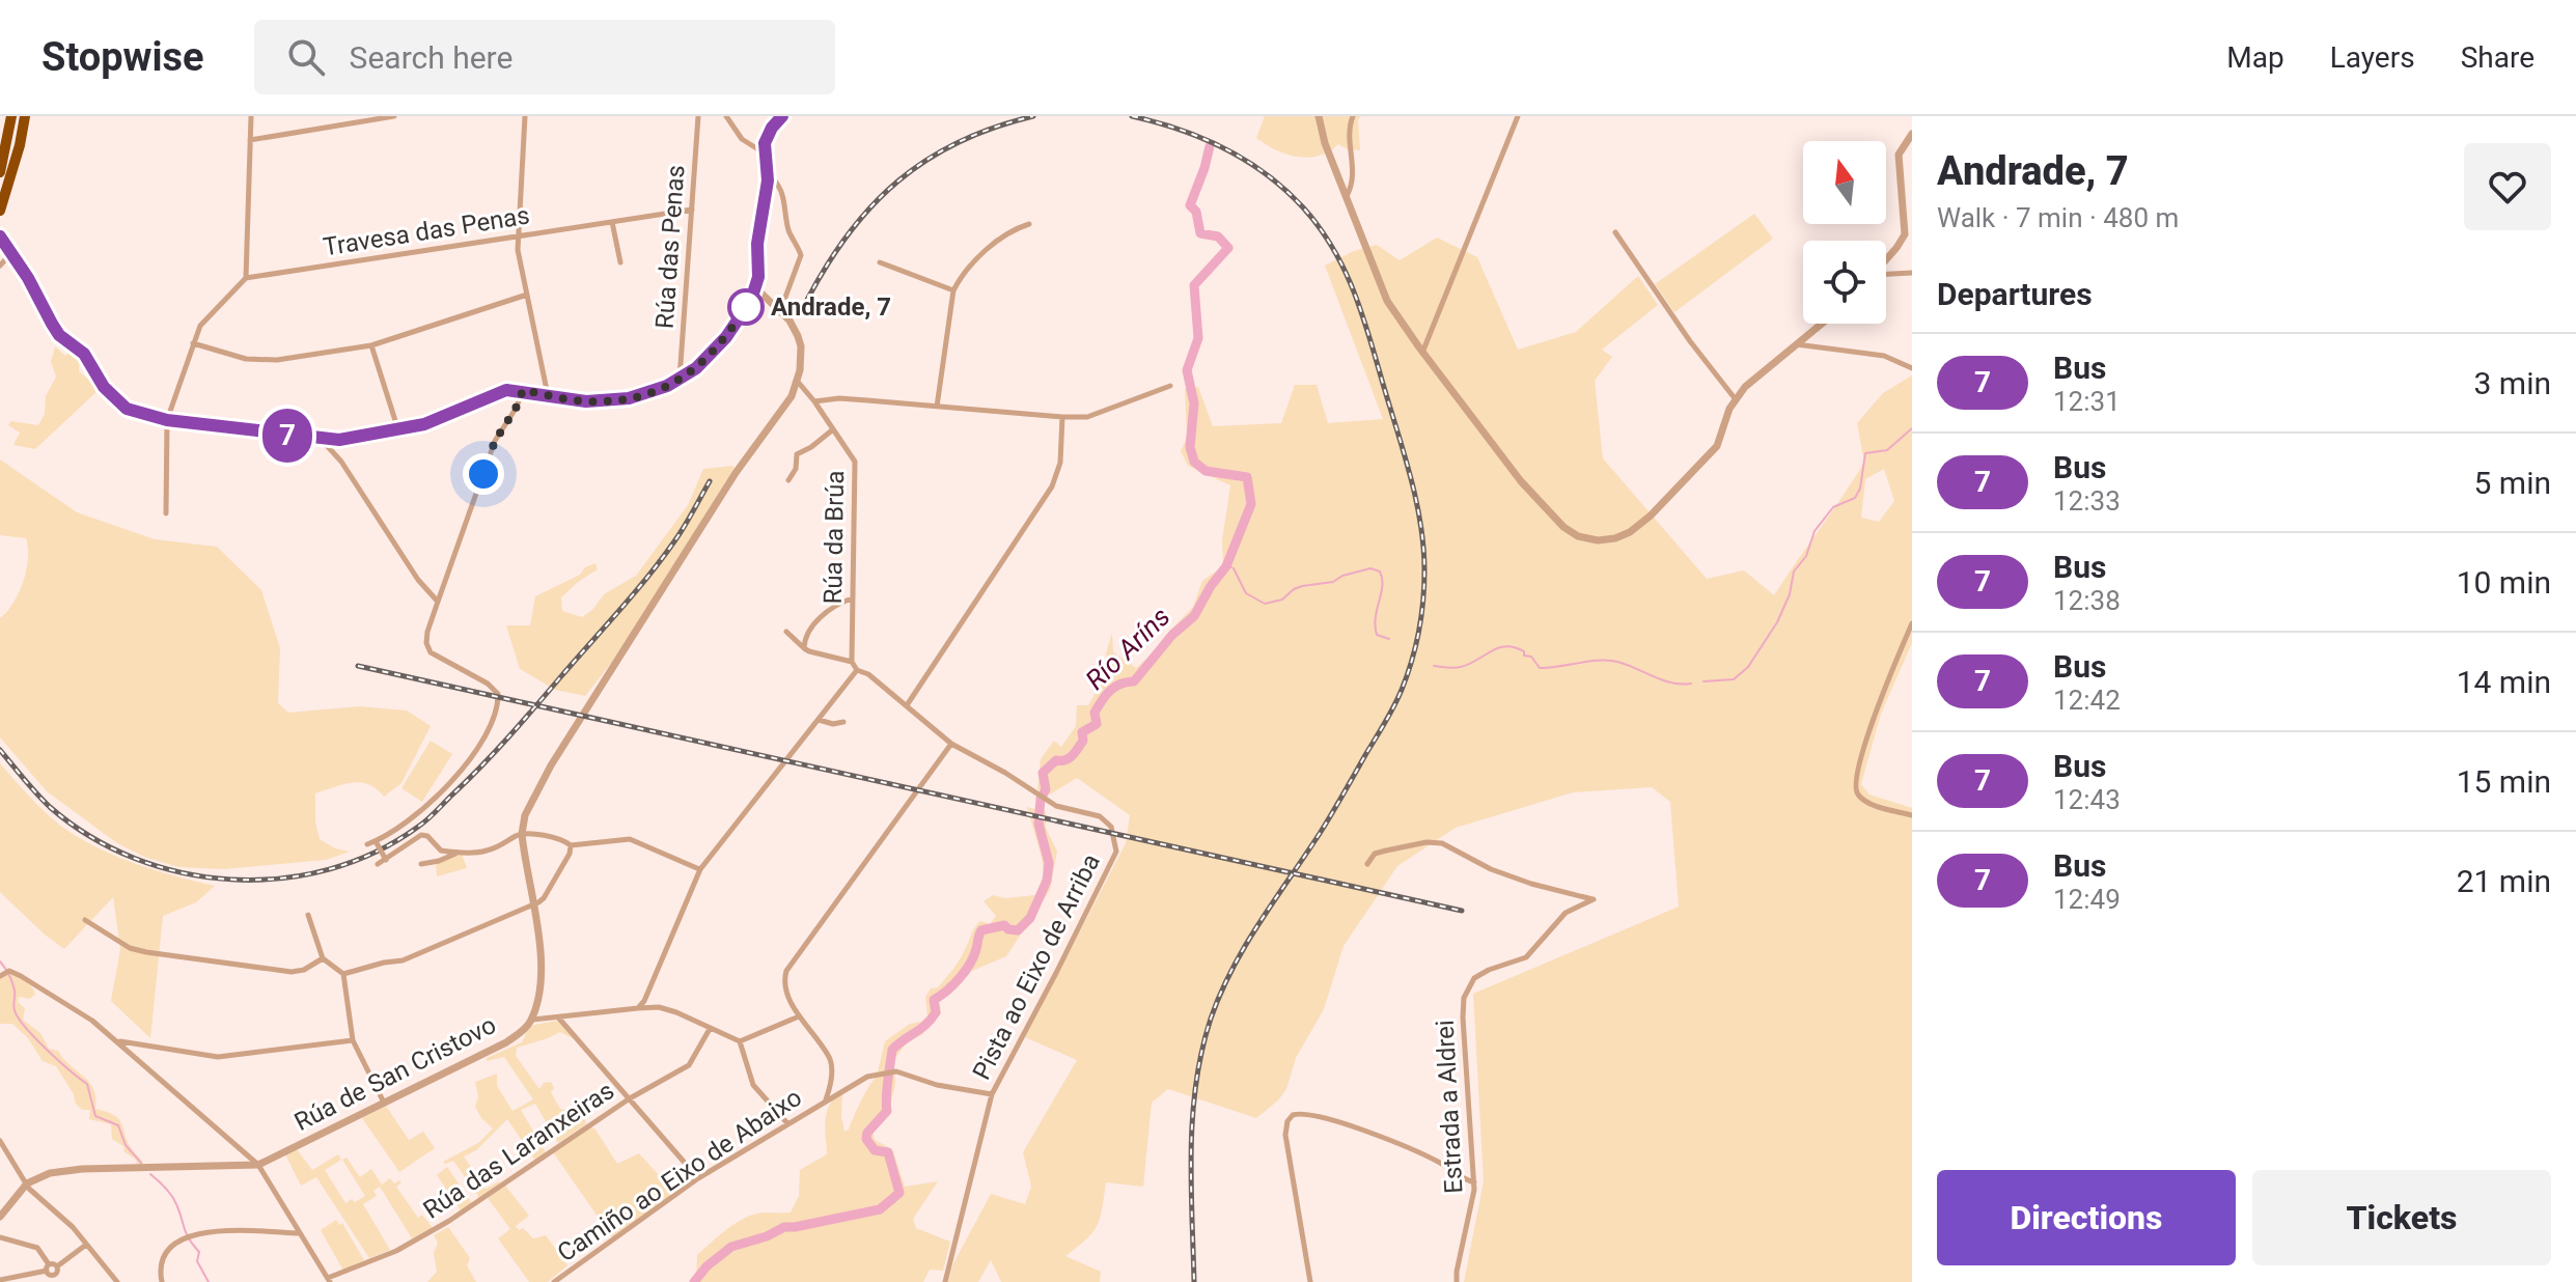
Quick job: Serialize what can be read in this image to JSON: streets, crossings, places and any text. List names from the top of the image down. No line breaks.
{"streets":{"street":["Travesa das Penas","Rúa das Penas","Rúa da Brúa","Pista ao Eixo de Arriba","Rúa de San Cristovo","Estrada a Aldrei","Rúa das Laranxeiras","Camiño ao Eixo de Abaixo"]},"crossings":[["Travesa das Penas","Rúa das Penas"],["Rúa da Brúa","Pista ao Eixo de Arriba"],["Rúa da Brúa","Rúa de San Cristovo"],["Pista ao Eixo de Arriba","Camiño ao Eixo de Abaixo"]],"water":["Río Aríns"],"places":["Andrade, 7"],"lines":["bus line 7"],"north":"top","page":{"header":"Stopwise","search":"Search here","nav":["Map","Layers","Share"],"on_map":"7","heading":[["Andrade, 7","Walk · 7 min · 480 m"],"Departures"],"list":[{"mark":"7","name":"Bus","note":"12:31","value":"3 min"},{"mark":"7","name":"Bus","note":"12:33","value":"5 min"},{"mark":"7","name":"Bus","note":"12:38","value":"10 min"},{"mark":"7","name":"Bus","note":"12:42","value":"14 min"},{"mark":"7","name":"Bus","note":"12:43","value":"15 min"},{"mark":"7","name":"Bus","note":"12:49","value":"21 min"}],"buttons":["Directions","Tickets"]}}
